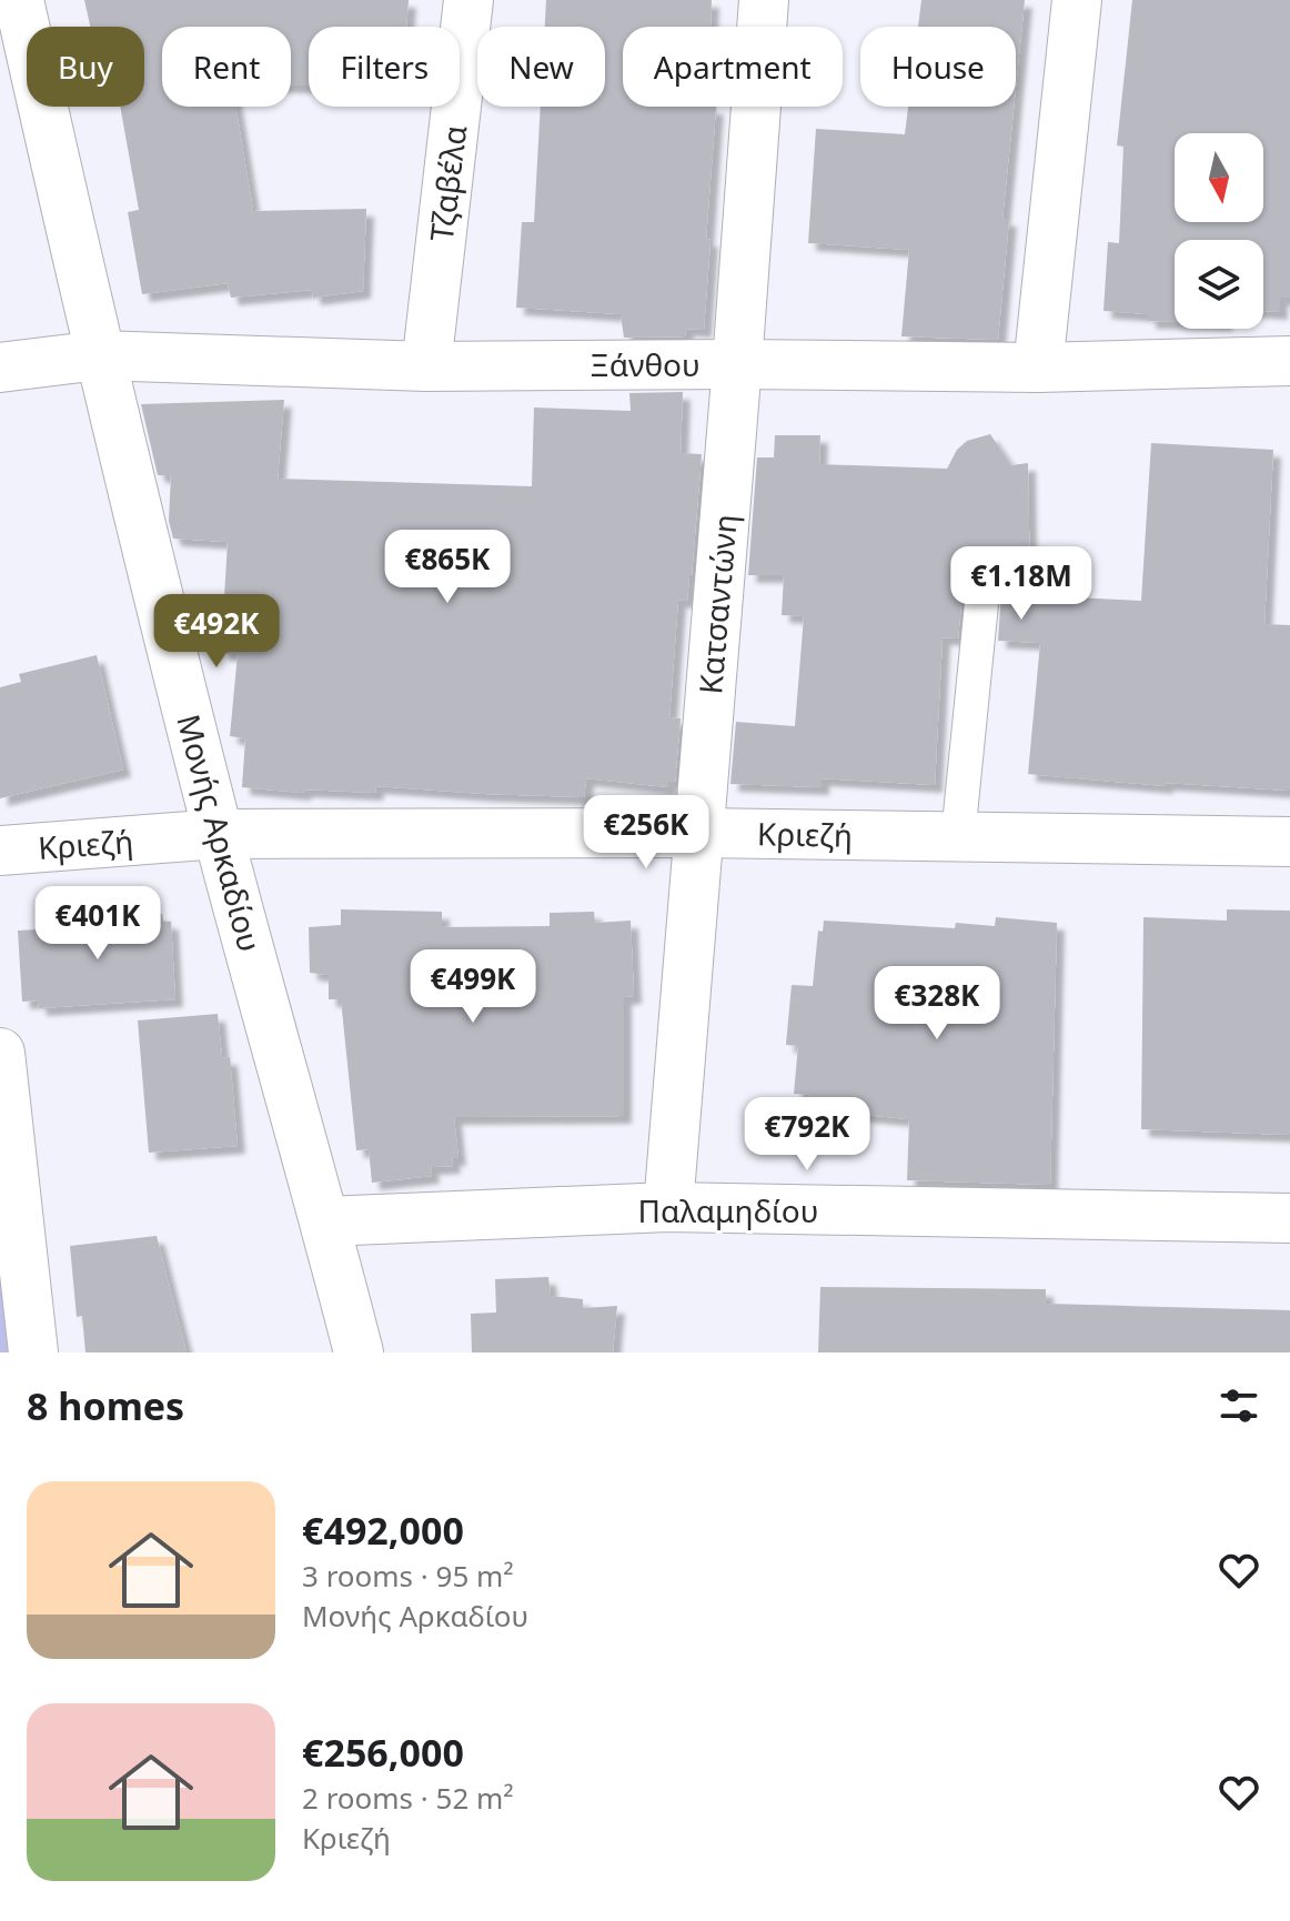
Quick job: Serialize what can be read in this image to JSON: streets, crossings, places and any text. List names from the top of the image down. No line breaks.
{"streets":{"street":["Τζαβέλα","Ξάνθου","Κατσαντώνη","Μονής Αρκαδίου","Κριεζή","Παλαμηδίου"]},"crossings":[["Τζαβέλα","Ξάνθου"],["Ξάνθου","Κατσαντώνη"],["Ξάνθου","Μονής Αρκαδίου"],["Κατσαντώνη","Κριεζή"],["Κατσαντώνη","Παλαμηδίου"],["Μονής Αρκαδίου","Κριεζή"],["Μονής Αρκαδίου","Παλαμηδίου"]],"north":"bottom","page":{"chip":["Buy","Rent","Filters","New","Apartment","House"],"price":["€865K","€1.18M","€492K","€256K","€401K","€499K","€328K","€792K"],"heading":"8 homes","list":[{"name":"€492,000","note":"3 rooms · 95 m² · Μονής Αρκαδίου"},{"name":"€256,000","note":"2 rooms · 52 m² · Κριεζή"}]}}
